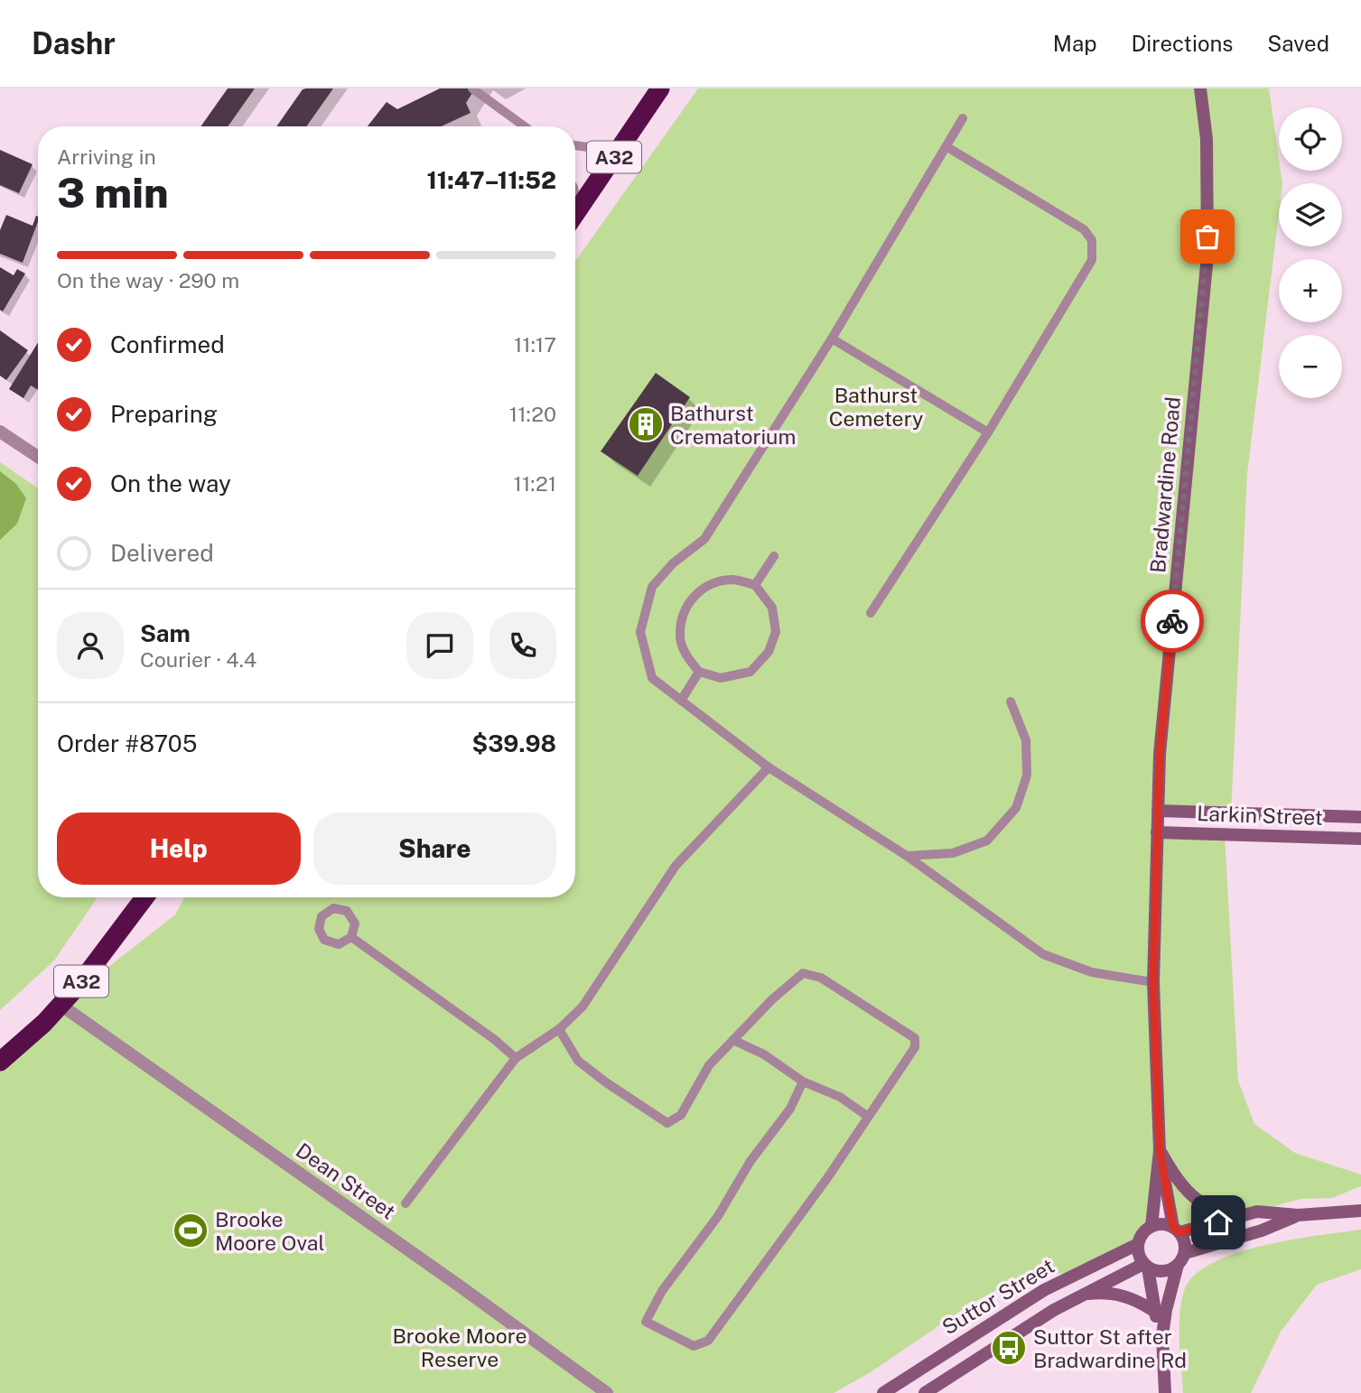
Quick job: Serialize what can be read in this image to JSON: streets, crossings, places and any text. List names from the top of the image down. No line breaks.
{"streets":{"highway":["A32"],"main road":["Bradwardine Road","Larkin Street","Suttor Street"],"street":["Dean Street"]},"crossings":[["A32","Dean Street"],["Bradwardine Road","Larkin Street"],["Bradwardine Road","Suttor Street"]],"parks":["Bathurst Cemetery","Brooke Moore Reserve"],"places":{"building":["Bathurst Crematorium"],"sports":["Brooke Moore Oval"],"bus stop":["Suttor St after Bradwardine Rd"]},"page":{"header":"Dashr","nav":["Map","Directions","Saved"],"map_buttons":["+","−"],"heading":["3 min","Arriving in","11:47–11:52"],"panel":["Sam","Courier · 4.4","Order #8705","$39.98"],"bar":"On the way · 290 m","list":[["Confirmed","11:17"],["Preparing","11:20"],["On the way","11:21"],"Delivered"],"buttons":["Help","Share"]}}
